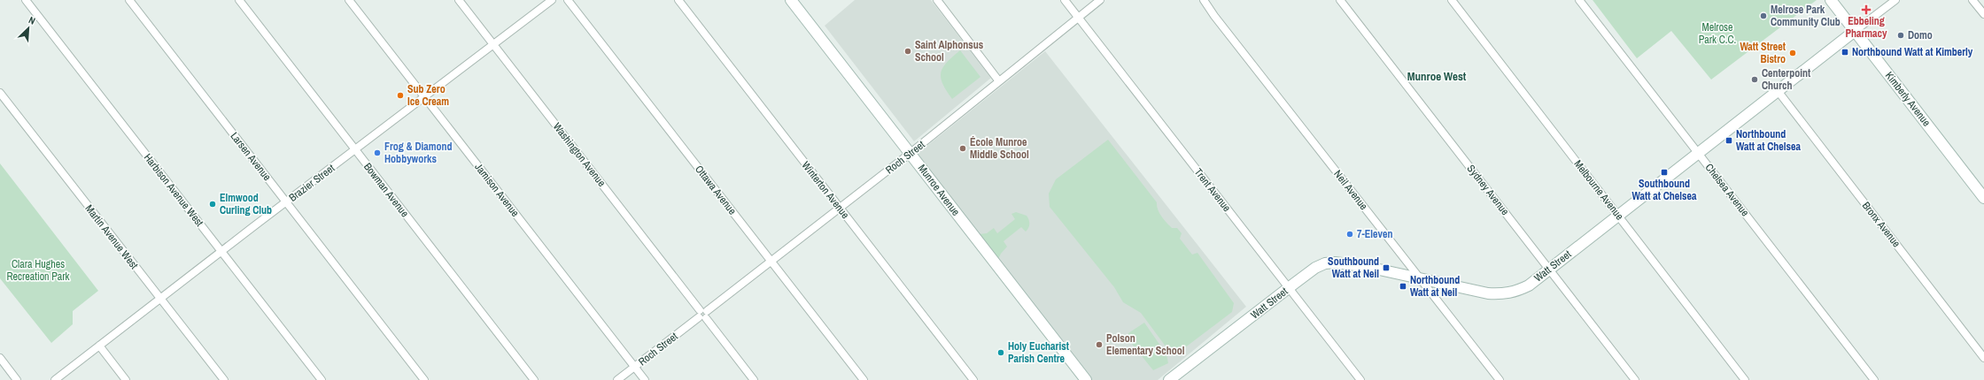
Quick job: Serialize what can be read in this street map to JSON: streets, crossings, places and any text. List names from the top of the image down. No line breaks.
{"streets":{"street":["Kimberly Avenue","Washington Avenue","Larsen Avenue","Roch Street","Brazier Street","Harbison Avenue West","Bowman Avenue","Jamison Avenue","Ottawa Avenue","Winterton Avenue","Munroe Avenue","Trent Avenue","Neil Avenue","Sydney Avenue","Melbourne Avenue","Chelsea Avenue","Bronx Avenue","Martin Avenue West","Watt Street"]},"crossings":[["Kimberly Avenue","Watt Street"],["Washington Avenue","Roch Street"],["Washington Avenue","Brazier Street"],["Larsen Avenue","Brazier Street"],["Roch Street","Jamison Avenue"],["Roch Street","Ottawa Avenue"],["Roch Street","Winterton Avenue"],["Roch Street","Munroe Avenue"],["Roch Street","Trent Avenue"],["Brazier Street","Harbison Avenue West"],["Brazier Street","Bowman Avenue"],["Brazier Street","Jamison Avenue"],["Brazier Street","Martin Avenue West"],["Trent Avenue","Watt Street"],["Neil Avenue","Watt Street"],["Sydney Avenue","Watt Street"],["Melbourne Avenue","Watt Street"],["Chelsea Avenue","Watt Street"],["Bronx Avenue","Watt Street"]],"districts":["Munroe West"],"parks":["Melrose Park C.C.","Clara Hughes Recreation Park"],"places":{"health":["Ebbeling Pharmacy"],"other":["Melrose Park Community Club","Domo","Saint Alphonsus School","Watt Street Bistro","Centerpoint Church","Sub Zero Ice Cream","École Munroe Middle School","Frog & Diamond Hobbyworks","Elmwood Curling Club","7-Eleven","Polson Elementary School","Holy Eucharist Parish Centre"],"transit":["Northbound Watt at Kimberly","Northbound Watt at Chelsea","Southbound Watt at Chelsea","Southbound Watt at Neil","Northbound Watt at Neil"]},"north":"top right"}
